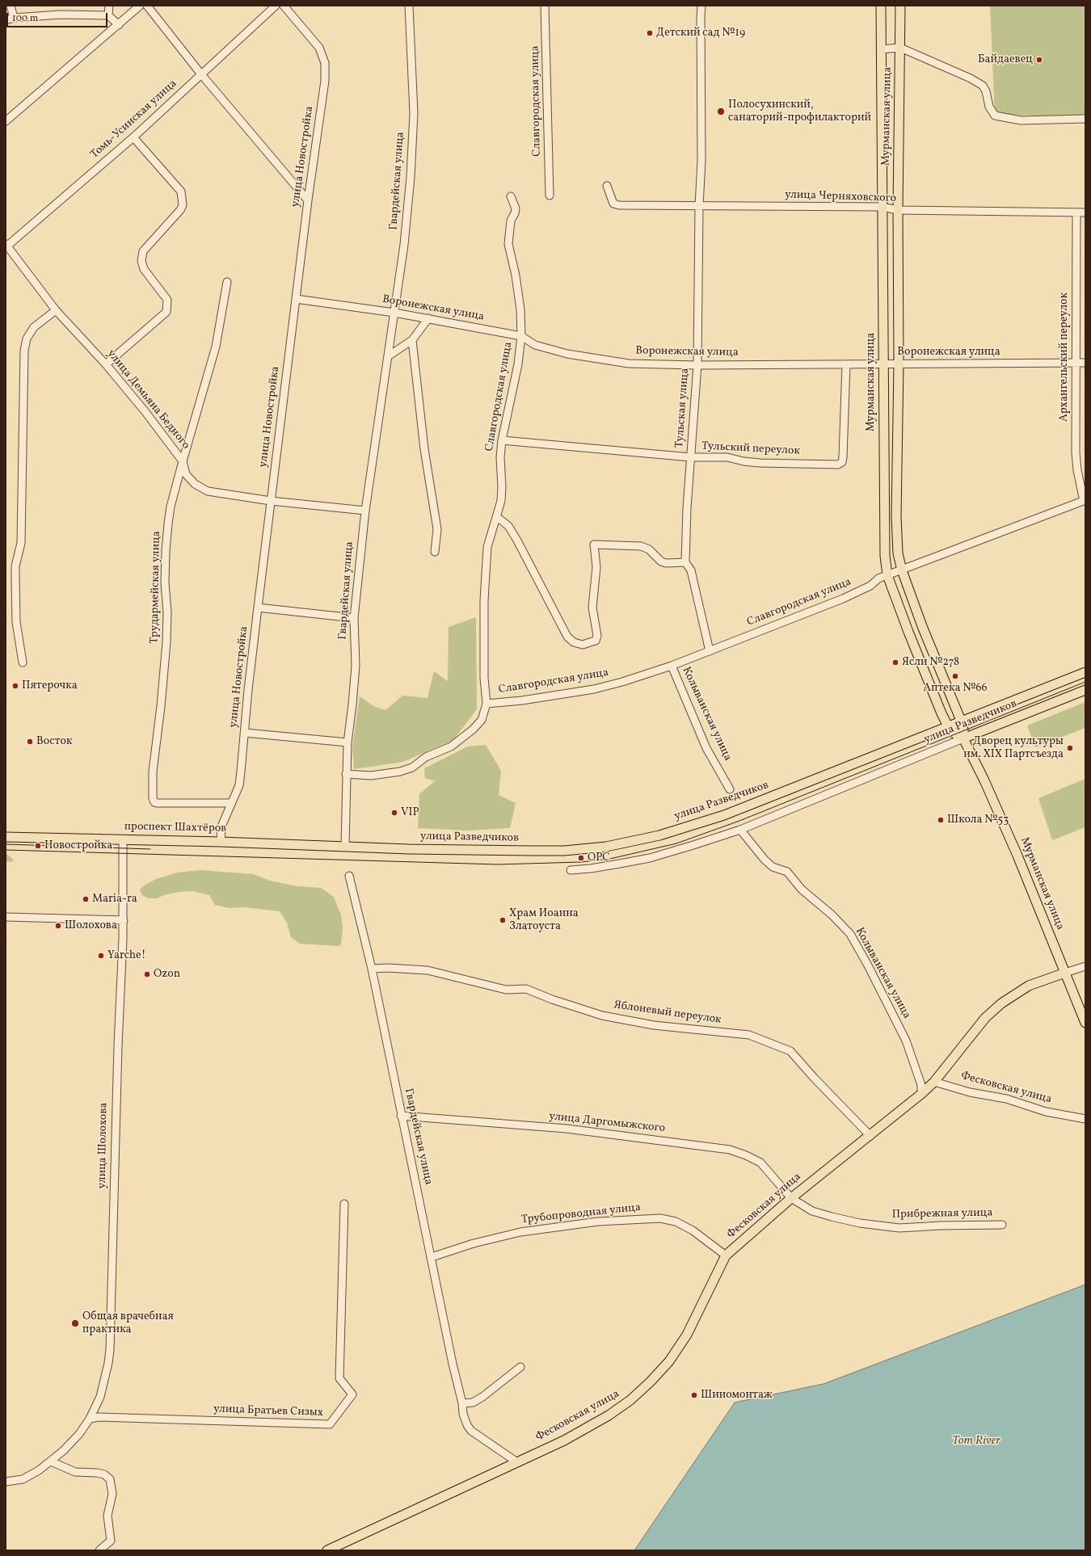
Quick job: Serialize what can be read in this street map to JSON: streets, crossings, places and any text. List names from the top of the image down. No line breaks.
{"streets":{"main road":["Мурманская улица","улица Разведчиков","проспект Шахтёров","Фесковская улица"],"street":["Славгородская улица","Томь-Усинская улица","улица Новостройка","Гвардейская улица","улица Черняховского","Воронежская улица","Архангельский переулок","улица Демьяна Бедного","Тульская улица","Тульский переулок","Трудармейская улица","Колыванская улица","Яблоневый переулок","улица Даргомыжского","улица Шолохова","Трубопроводная улица","Прибрежная улица","улица Братьев Сизых"]},"crossings":[["Славгородская улица","Мурманская улица"],["Славгородская улица","Воронежская улица"],["Славгородская улица","Архангельский переулок"],["Славгородская улица","Тульский переулок"],["Славгородская улица","Колыванская улица"],["Мурманская улица","улица Черняховского"],["Мурманская улица","Воронежская улица"],["Мурманская улица","улица Разведчиков"],["Томь-Усинская улица","улица Демьяна Бедного"],["улица Новостройка","Воронежская улица"],["улица Новостройка","улица Демьяна Бедного"],["улица Новостройка","Трудармейская улица"],["улица Новостройка","проспект Шахтёров"],["Гвардейская улица","Воронежская улица"],["Гвардейская улица","улица Демьяна Бедного"],["Гвардейская улица","улица Разведчиков"],["Гвардейская улица","проспект Шахтёров"],["Гвардейская улица","Яблоневый переулок"],["Гвардейская улица","улица Даргомыжского"],["Гвардейская улица","Трубопроводная улица"],["улица Черняховского","Архангельский переулок"],["улица Черняховского","Тульская улица"],["Воронежская улица","Архангельский переулок"],["Воронежская улица","Тульская улица"],["Воронежская улица","Тульский переулок"],["улица Демьяна Бедного","Трудармейская улица"],["Тульская улица","Тульский переулок"],["Колыванская улица","улица Разведчиков"],["Колыванская улица","Фесковская улица"],["улица Разведчиков","проспект Шахтёров"],["проспект Шахтёров","улица Шолохова"],["Яблоневый переулок","Фесковская улица"],["Фесковская улица","улица Даргомыжского"],["Фесковская улица","Трубопроводная улица"],["Фесковская улица","Прибрежная улица"],["улица Даргомыжского","Прибрежная улица"],["улица Шолохова","улица Братьев Сизых"]],"water":["Tom River"],"places":["Детский сад №19","Байдаевец","Полосухинский, санаторий-профилакторий","Ясли №278","Аптека №66","Пятерочка","Восток","Дворец культуры им. XIX Партсъезда","VIP","Школа №53","Новостройка","ОРС","Maria-ra","Храм Иоанна Златоуста","Шолохова","Yarche!","Ozon","Общая врачебная практика","Шиномонтаж"],"scale_bar":"100 m"}
